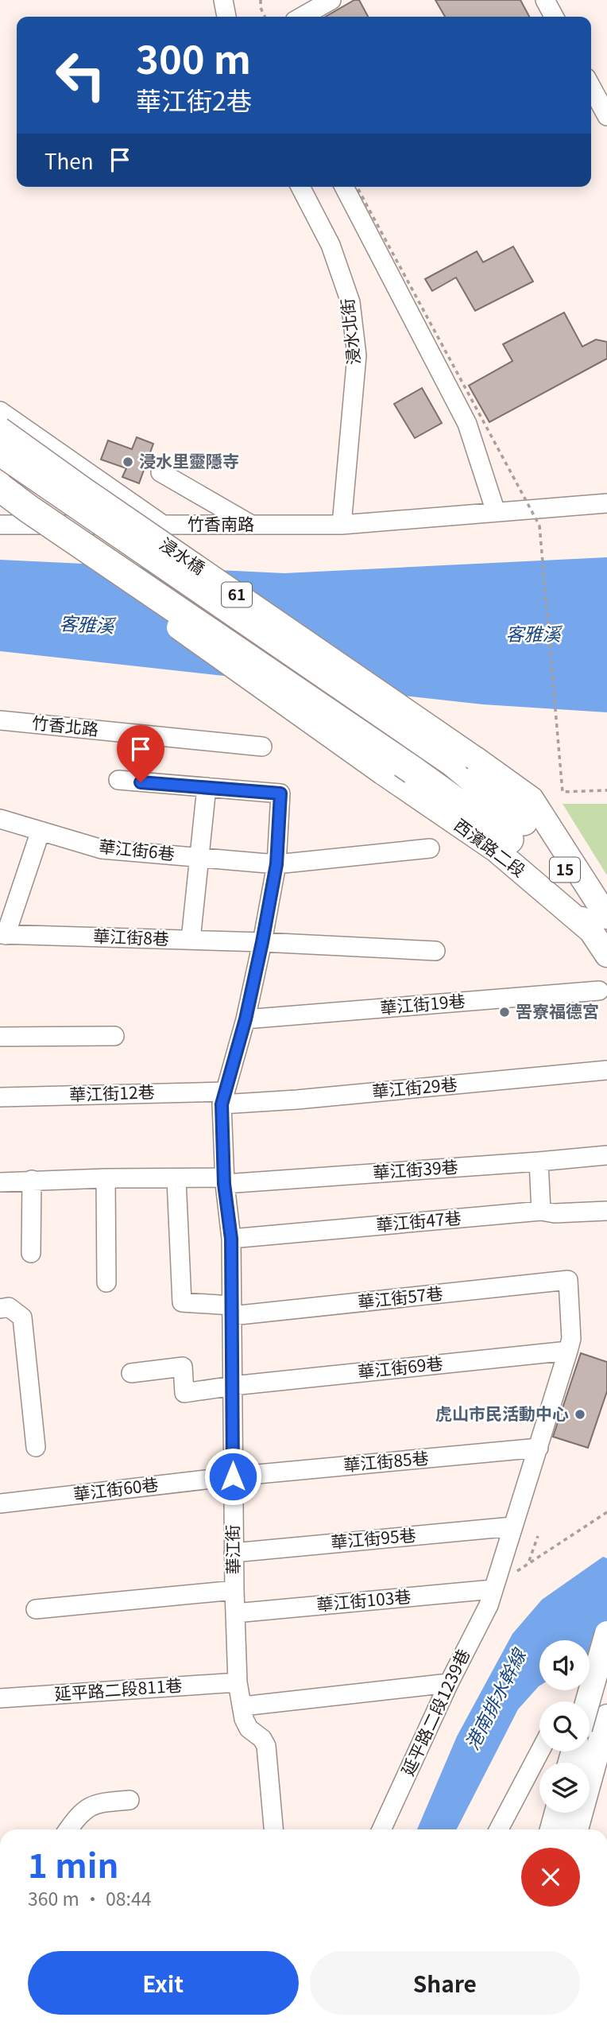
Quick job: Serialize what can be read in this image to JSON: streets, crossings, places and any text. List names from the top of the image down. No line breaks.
{"streets":{"highway":["浸水橋","61"],"main road":["西濱路二段","15"],"street":["浸水北街","竹香南路","竹香北路","華江街6巷","華江街8巷","華江街19巷","華江街29巷","華江街12巷","華江街39巷","華江街47巷","華江街57巷","華江街69巷","華江街85巷","華江街60巷","華江街95巷","華江街","華江街103巷","延平路二段811巷","延平路二段1239巷"]},"crossings":[["浸水北街","竹香南路"],["浸水橋","61"],["浸水橋","西濱路二段"],["61","西濱路二段"],["華江街6巷","華江街"],["華江街8巷","華江街"],["華江街19巷","華江街"],["華江街29巷","華江街12巷"],["華江街29巷","華江街"],["華江街12巷","華江街"],["華江街39巷","華江街57巷"],["華江街39巷","華江街"],["華江街47巷","華江街"],["華江街57巷","華江街"],["華江街57巷","延平路二段1239巷"],["華江街69巷","華江街"],["華江街69巷","延平路二段1239巷"],["華江街85巷","華江街60巷"],["華江街85巷","華江街"],["華江街85巷","延平路二段1239巷"],["華江街60巷","華江街"],["華江街95巷","華江街"],["華江街95巷","延平路二段1239巷"],["華江街","華江街103巷"],["華江街","延平路二段811巷"],["華江街103巷","延平路二段1239巷"]],"water":["客雅溪","港南排水幹線"],"places":["浸水里靈隱寺","罟寮福德宮","虎山市民活動中心"],"page":{"turn":["300 m","華江街2巷"],"then":"Then","heading":["1 min","360 m · 08:44"],"buttons":["Exit","Share"]}}
